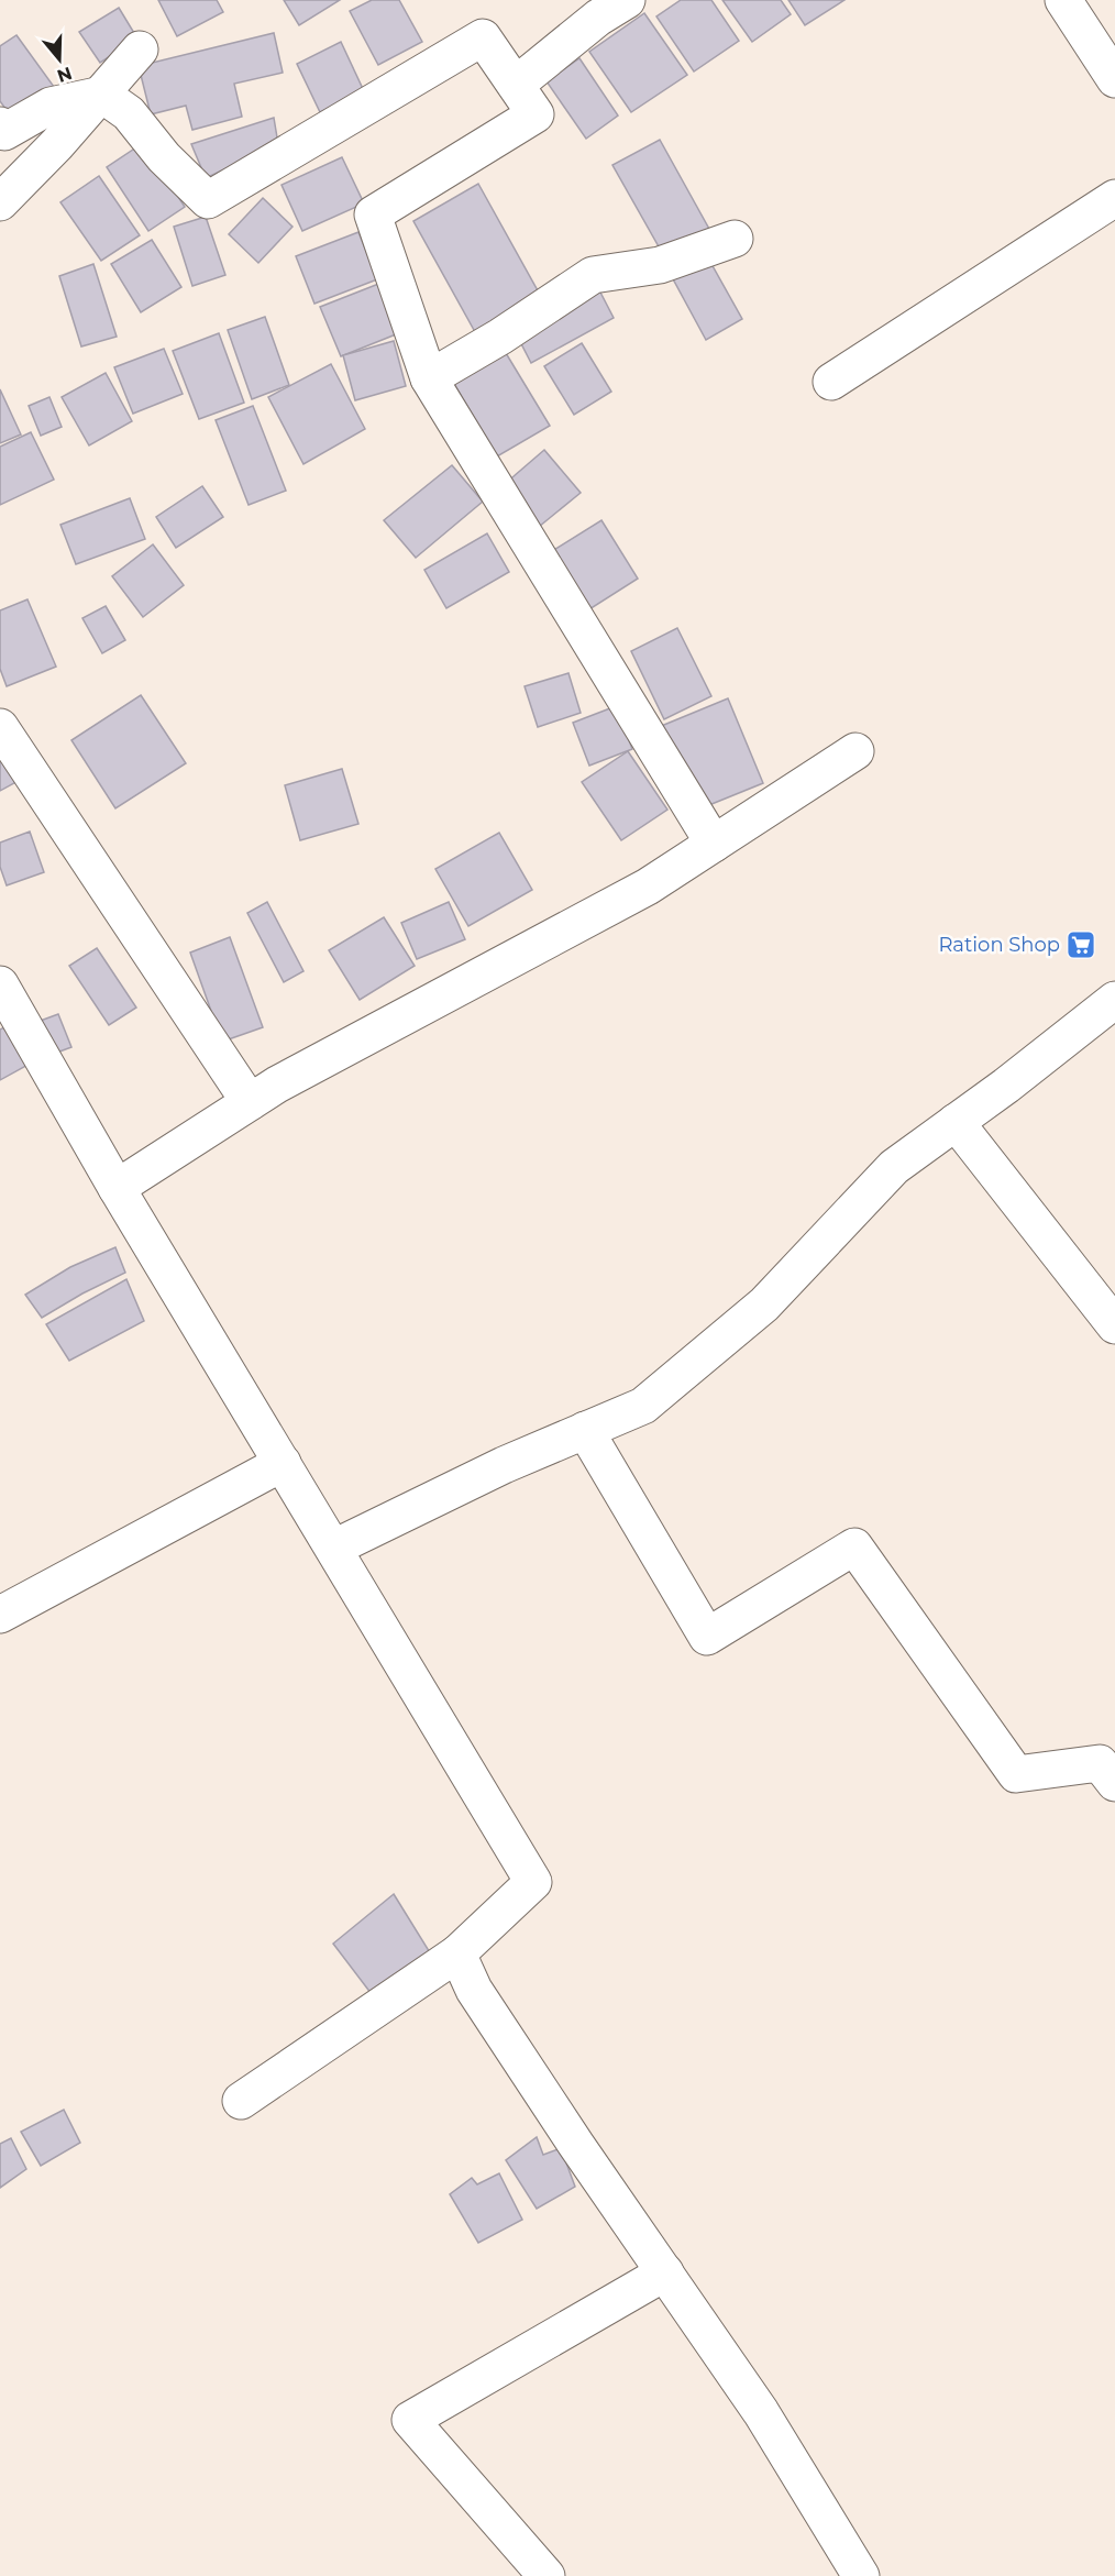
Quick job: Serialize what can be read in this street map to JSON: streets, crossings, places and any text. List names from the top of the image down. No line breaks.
{"places":{"supermarket":["Ration Shop"]},"north":"bottom"}
